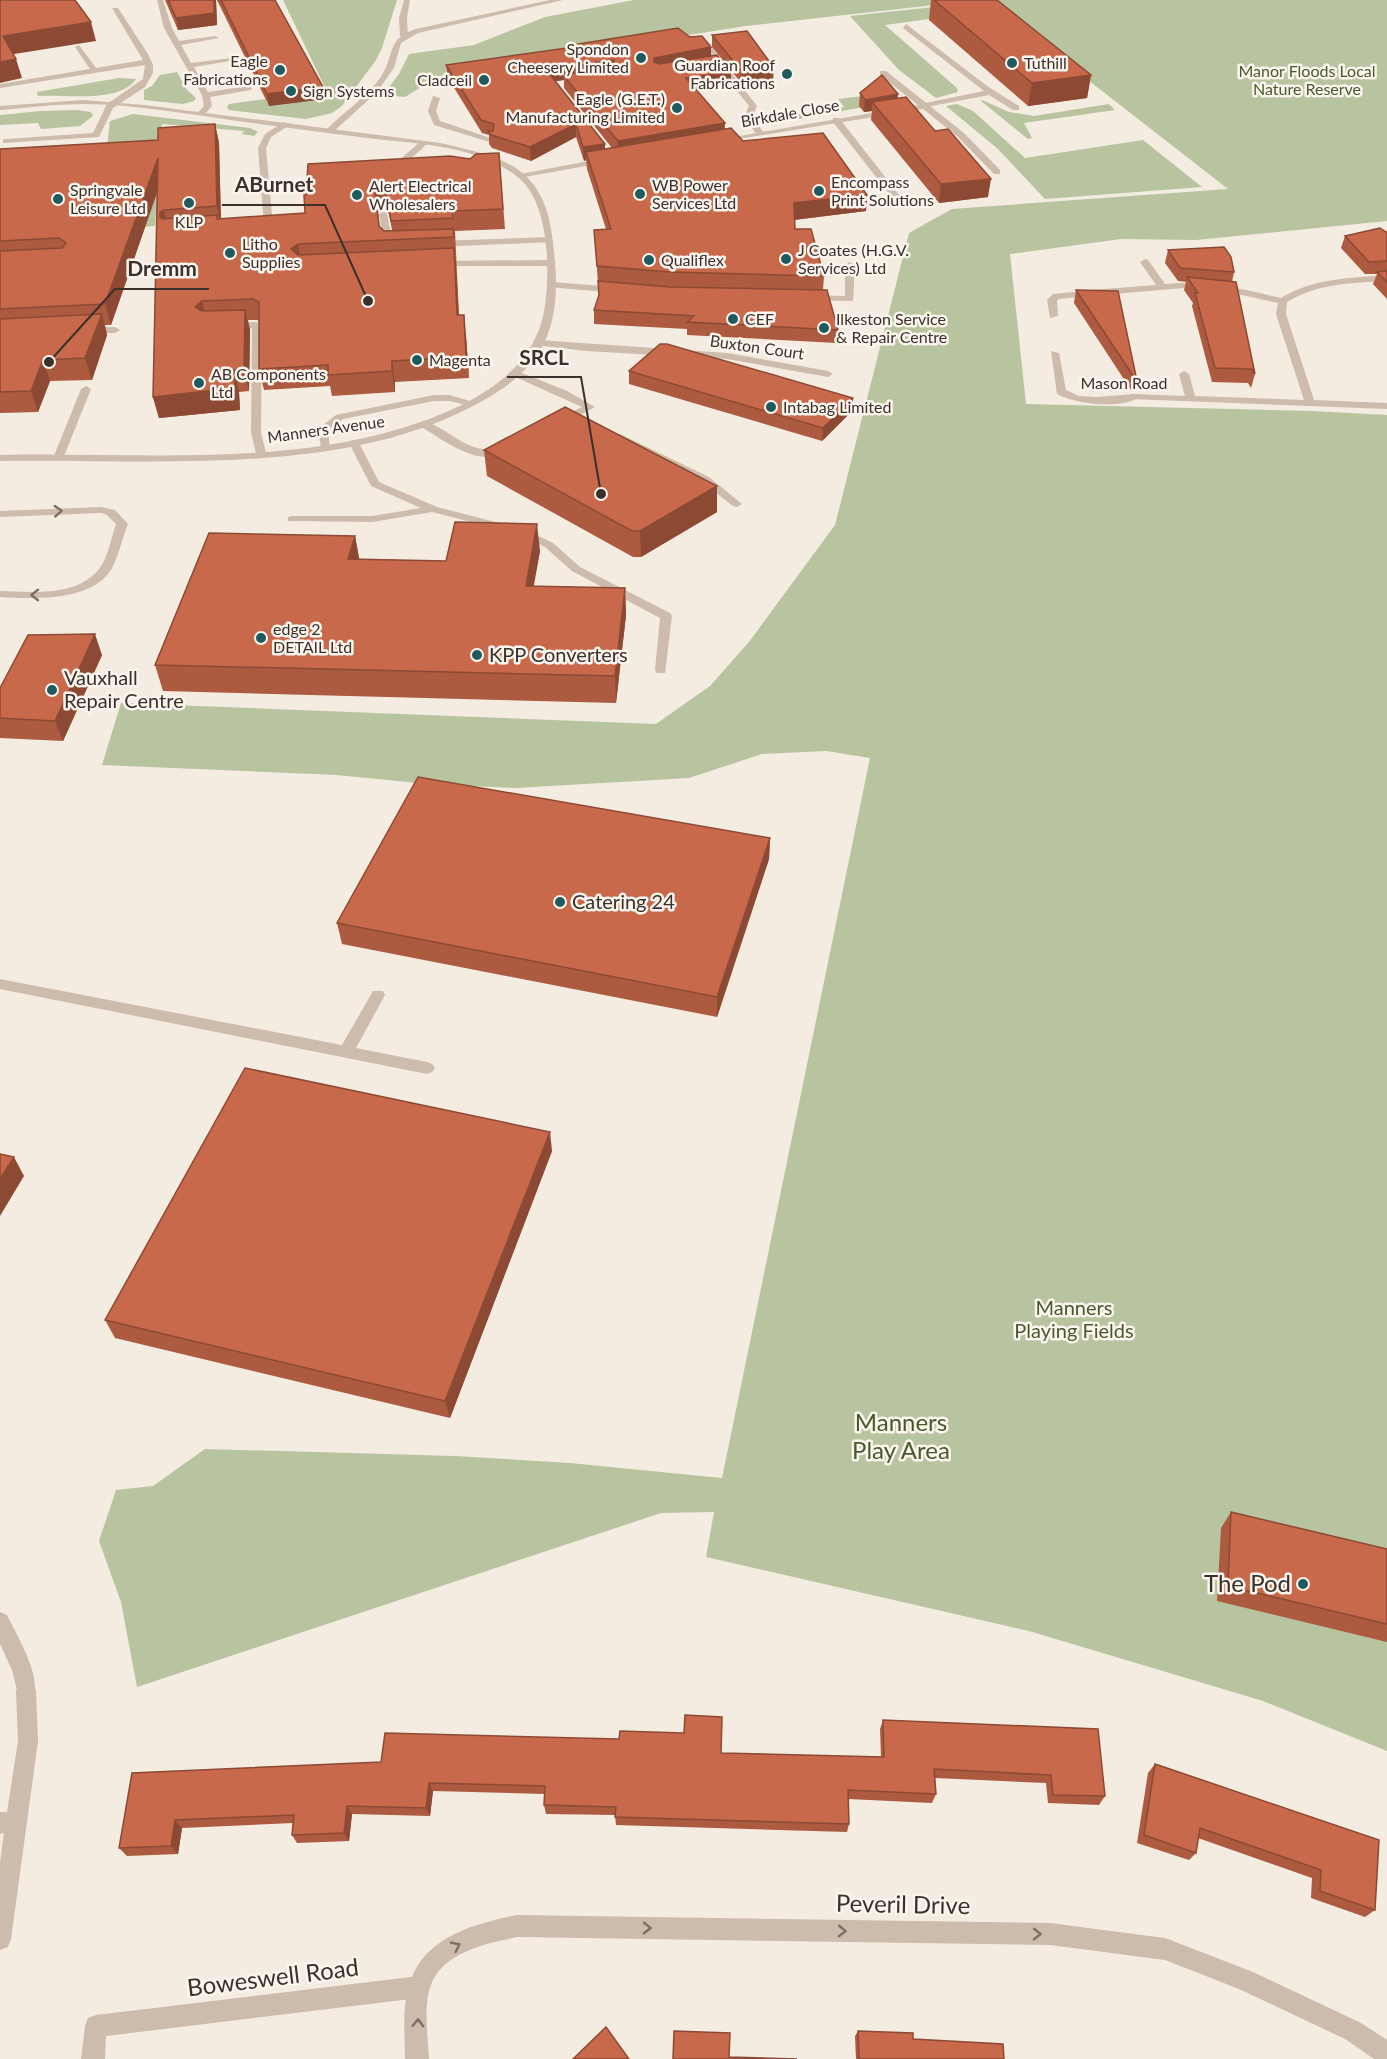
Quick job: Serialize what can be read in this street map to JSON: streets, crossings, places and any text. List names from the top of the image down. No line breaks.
{"streets":{"street":["Birkdale Close","Buxton Court","Mason Road","Manners Avenue","Peveril Drive","Boweswell Road"]},"crossings":[["Buxton Court","Manners Avenue"],["Peveril Drive","Boweswell Road"]],"one_way":["Peveril Drive"],"parks":["Manor Floods Local Nature Reserve","Manners Playing Fields","Manners Play Area"],"places":["Spondon Cheesery Limited","Tuthill","Eagle Fabrications","Guardian Roof Fabrications","Cladceil","Sign Systems","Eagle (G.E.T.) Manufacturing Limited","Encompass Print Solutions","WB Power Services Ltd","Alert Electrical Wholesalers","Springvale Leisure Ltd","KLP","Litho Supplies","J Coates (H.G.V. Services) Ltd","Qualiflex","ABurnet","CEF","Ilkeston Service & Repair Centre","Magenta","Dremm","AB Components Ltd","Intabag Limited","SRCL","edge 2 DETAIL Ltd","KPP Converters","Vauxhall Repair Centre","Catering 24","The Pod"]}
